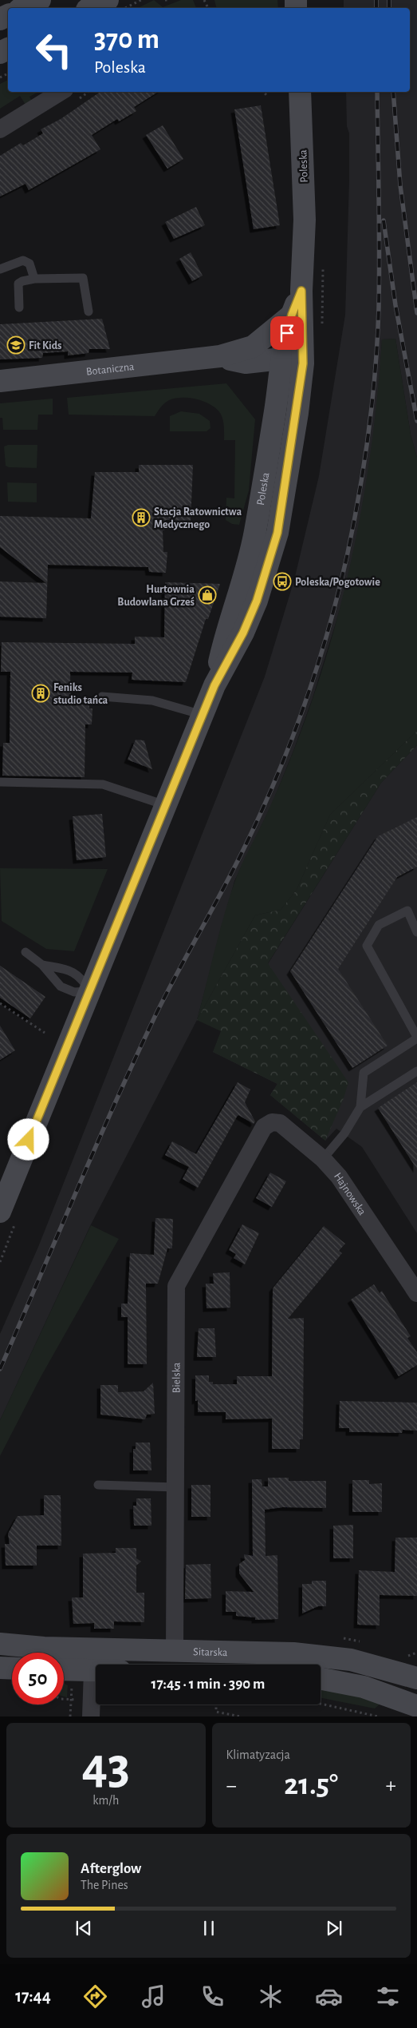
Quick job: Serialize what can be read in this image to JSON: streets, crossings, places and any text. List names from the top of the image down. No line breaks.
{"streets":{"main road":["Poleska","Botaniczna","Sitarska"],"street":["Hajnowska","Bielska"]},"crossings":[["Poleska","Botaniczna"],["Hajnowska","Bielska"],["Bielska","Sitarska"]],"places":{"school or university":["Fit Kids"],"building":["Stacja Ratownictwa Medycznego","Feniks studio tańca"],"bus stop":["Poleska/Pogotowie"],"shop":["Hurtownia Budowlana Grześ"]},"page":{"turn":["370 m","Poleska"],"limit":"50","trip":"17:45 · 1 min · 390 m","tile":[["43","km/h"],"Klimatyzacja"],"heat":["−","21.5°","+"],"song":["Afterglow","The Pines"],"tabs":"17:44"}}
